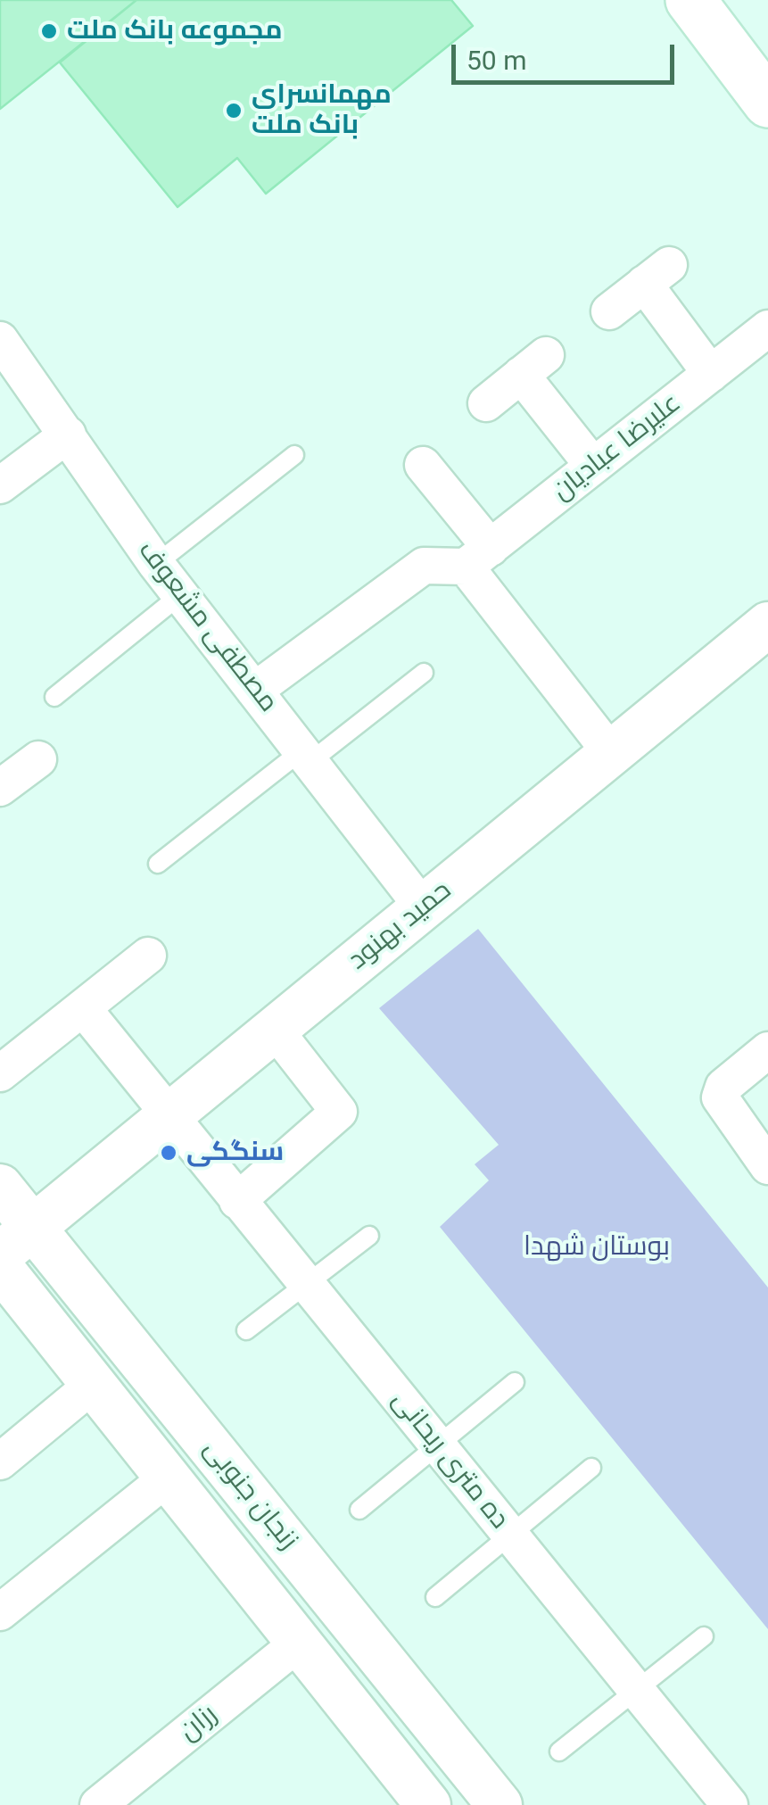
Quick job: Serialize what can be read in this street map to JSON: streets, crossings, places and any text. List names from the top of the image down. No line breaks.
{"streets":{"street":["علیرضا عبادیان","مصطفی مشعوف","حمید بهنود","ده متری ریحانی","زنجان جنوبی","رزان"]},"crossings":[["مصطفی مشعوف","حمید بهنود"],["حمید بهنود","ده متری ریحانی"],["حمید بهنود","زنجان جنوبی"],["زنجان جنوبی","رزان"]],"parks":["بوستان شهدا"],"places":["مجموعه بانک ملت","مهمانسرای بانک ملت","سنگکی"],"scale_bar":"50 m"}
